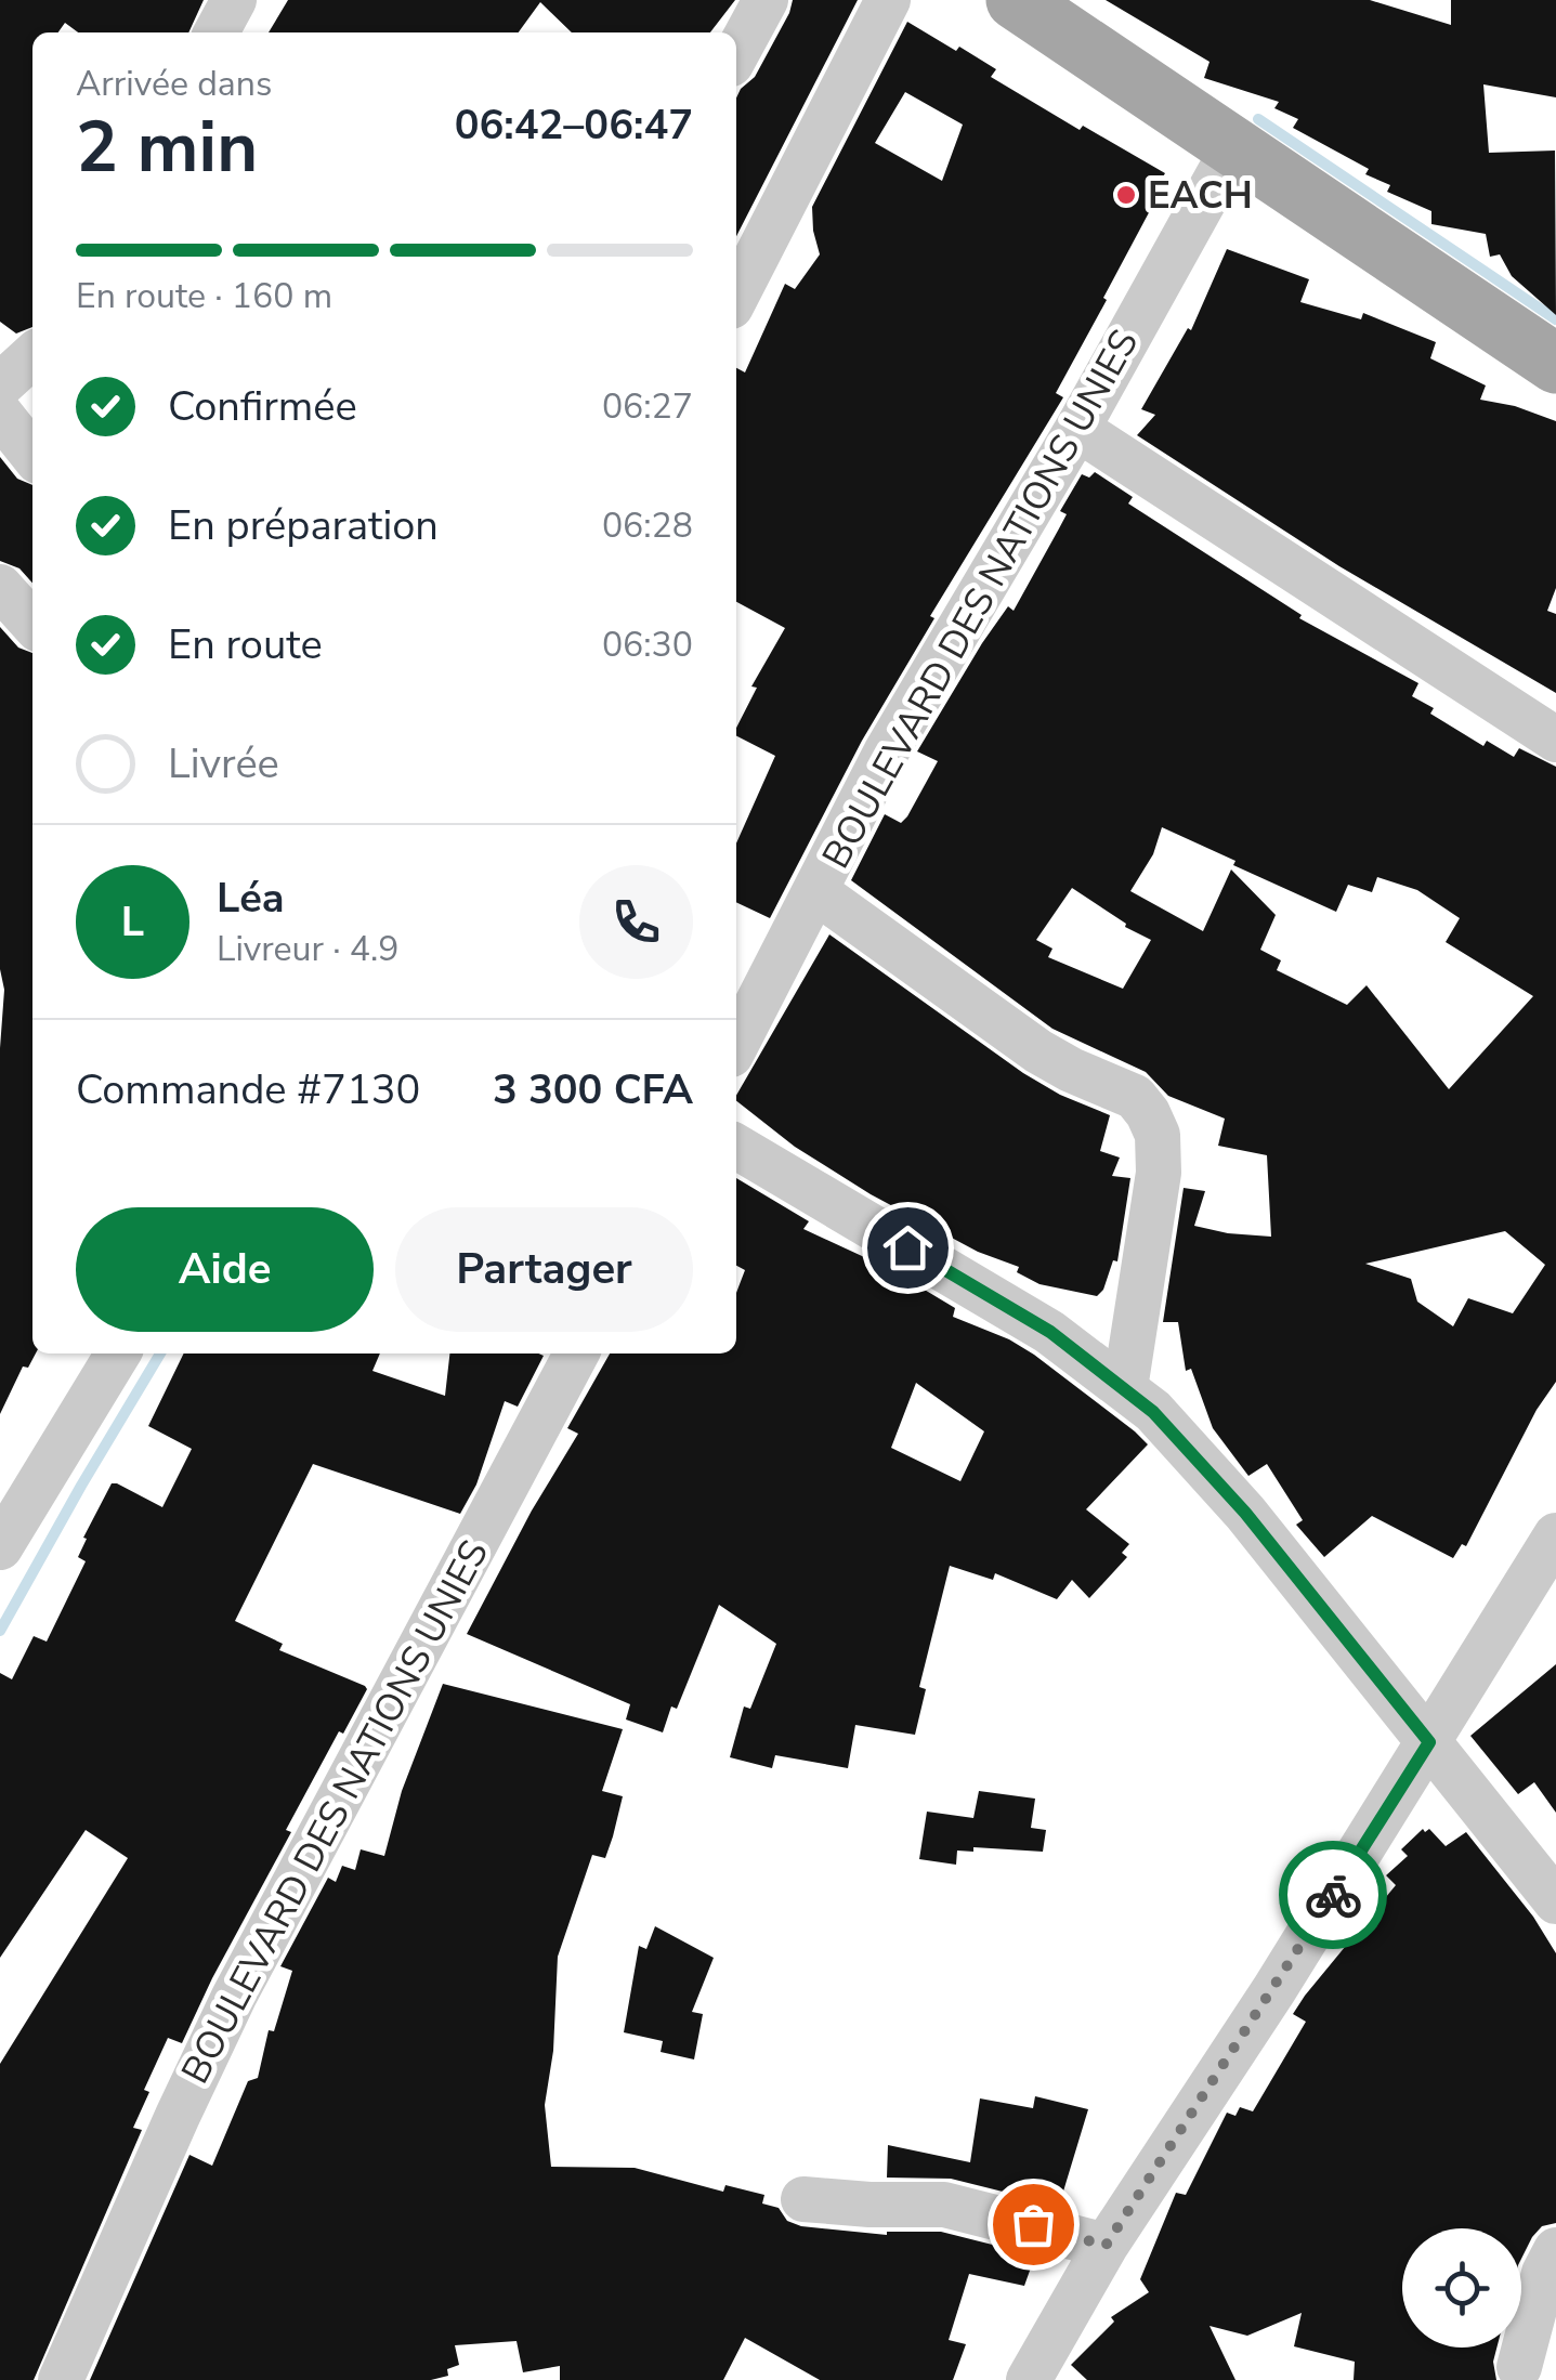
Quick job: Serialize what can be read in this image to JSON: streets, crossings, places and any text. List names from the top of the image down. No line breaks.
{"streets":{"street":["BOULEVARD DES NATIONS UNIES"]},"places":["EACH"],"page":{"heading":["2 min","Arrivée dans","06:42–06:47"],"panel":["Léa","Livreur · 4.9","Commande #7130","3 300 CFA"],"bar":"En route · 160 m","list":[["Confirmée","06:27"],["En préparation","06:28"],["En route","06:30"],"Livrée"],"round":"L","buttons":["Aide","Partager"]}}
